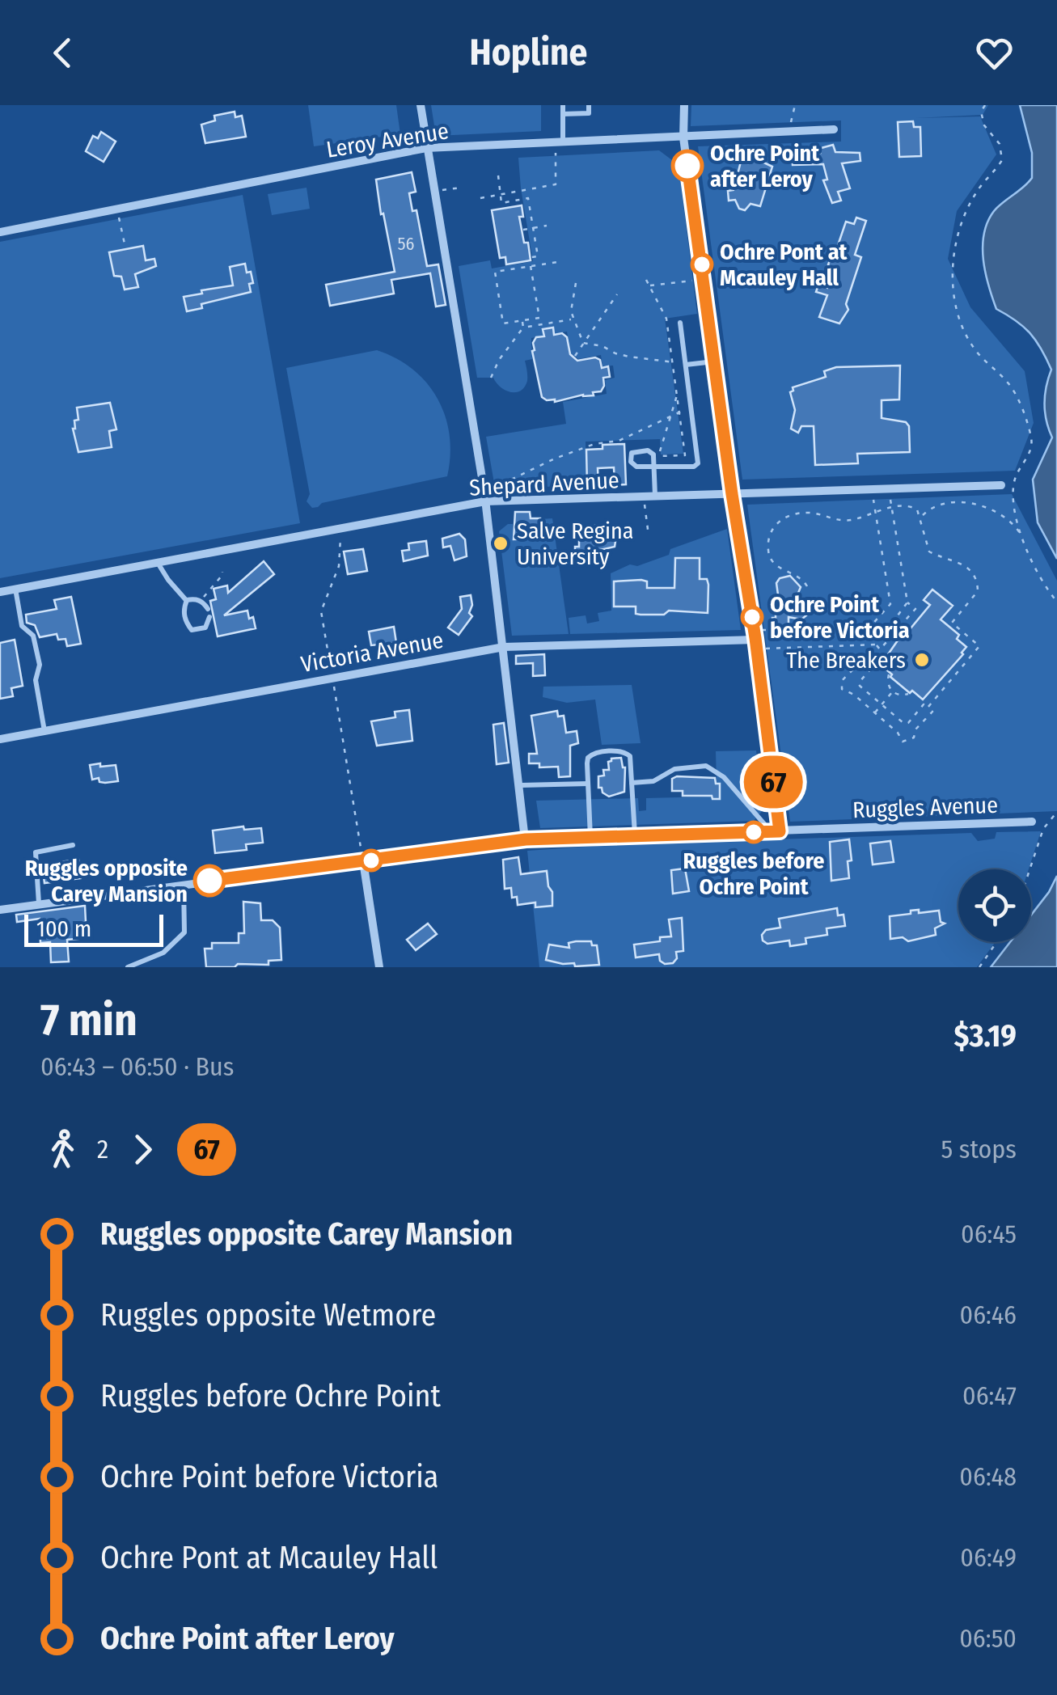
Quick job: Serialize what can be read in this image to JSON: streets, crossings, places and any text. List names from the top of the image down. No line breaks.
{"streets":{"street":["Leroy Avenue","Shepard Avenue","Victoria Avenue","Ruggles Avenue"]},"places":["Ochre Point after Leroy","Ochre Pont at Mcauley Hall","Salve Regina University","Ochre Point before Victoria","The Breakers","Ruggles before Ochre Point","Ruggles opposite Carey Mansion"],"lines":["bus line 67"],"house_numbers":["56"],"scale_bar":"100 m","page":{"header":"Hopline","on_map":"67","scale":"100 m","heading":["7 min","06:43 – 06:50 · Bus","$3.19"],"legs":["2","67","5 stops"],"list":[{"name":"Ruggles opposite Carey Mansion","value":"06:45"},{"name":"Ruggles opposite Wetmore","value":"06:46"},{"name":"Ruggles before Ochre Point","value":"06:47"},{"name":"Ochre Point before Victoria","value":"06:48"},{"name":"Ochre Pont at Mcauley Hall","value":"06:49"},{"name":"Ochre Point after Leroy","value":"06:50"}]}}
